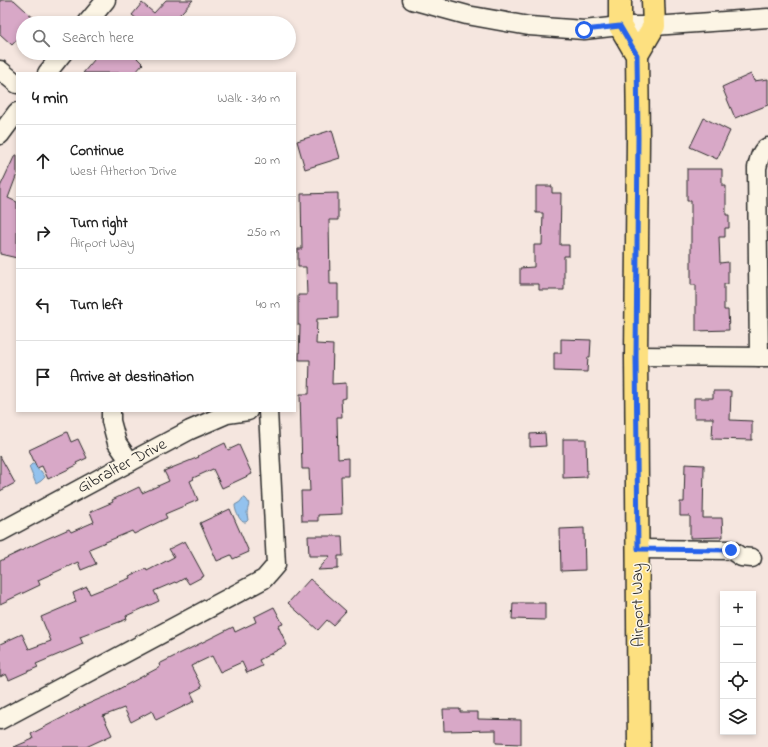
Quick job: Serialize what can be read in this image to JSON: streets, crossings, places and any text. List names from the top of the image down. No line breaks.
{"streets":{"main road":["Airport Way"],"street":["Gibralter Drive"]},"page":{"search":"Search here","heading":["4 min","Walk · 310 m"],"list":[["Continue","West Atherton Drive","20 m"],["Turn right","Airport Way","250 m"],["Turn left","40 m"],"Arrive at destination"],"map_buttons":["+","−"]}}
